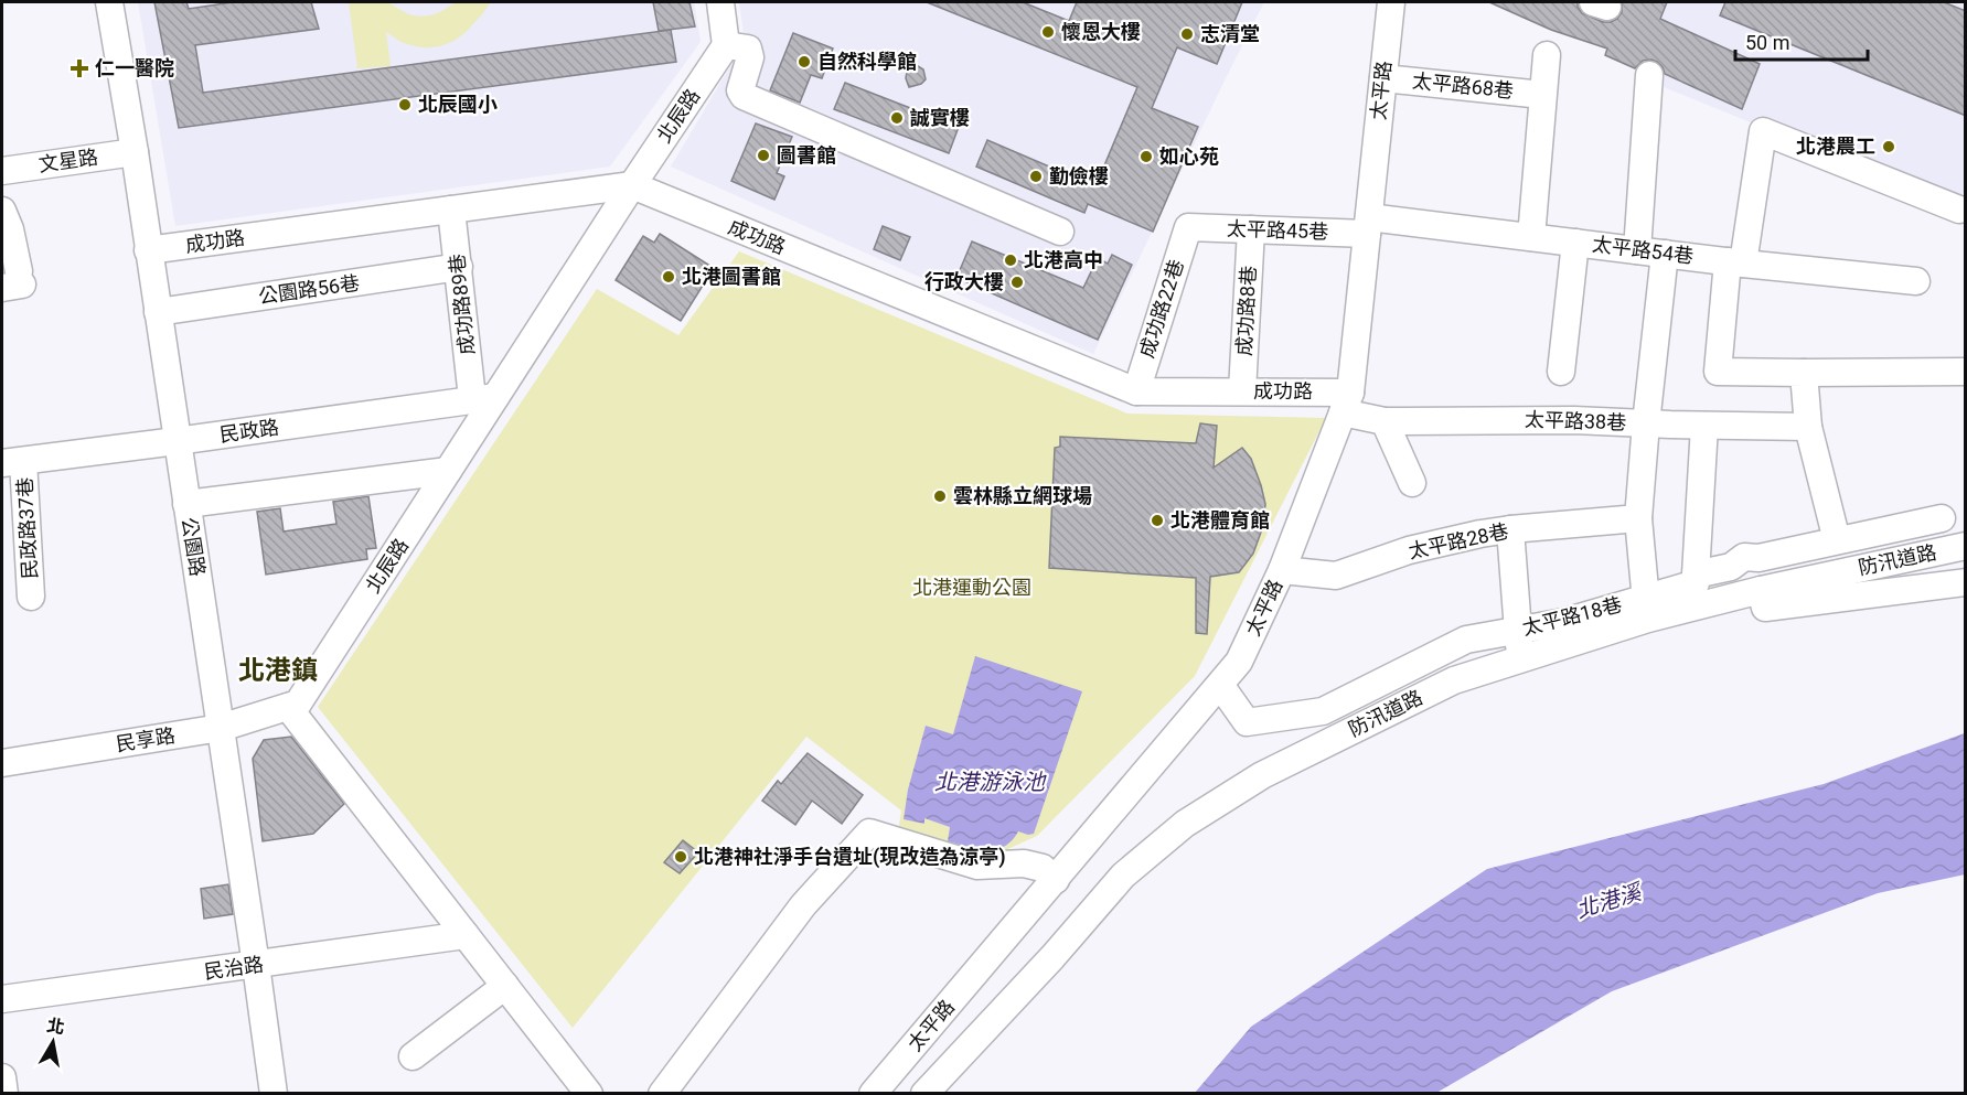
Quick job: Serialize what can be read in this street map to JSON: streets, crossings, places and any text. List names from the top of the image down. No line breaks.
{"streets":{"street":["太平路68巷","太平路","北辰路","文星路","太平路45巷","成功路","太平路54巷","公園路56巷","成功路89巷","成功路22巷","成功路8巷","太平路38巷","民政路","民政路37巷","太平路28巷","公園路","防汛道路","太平路18巷","民享路","民治路"]},"crossings":[["太平路68巷","太平路"],["太平路","太平路45巷"],["太平路","成功路"],["太平路","太平路54巷"],["太平路","太平路38巷"],["太平路","太平路28巷"],["太平路","太平路18巷"],["北辰路","成功路"],["北辰路","成功路89巷"],["北辰路","民政路"],["北辰路","民享路"],["文星路","公園路"],["太平路45巷","太平路54巷"],["太平路45巷","成功路22巷"],["太平路45巷","成功路8巷"],["成功路","成功路89巷"],["成功路","成功路22巷"],["成功路","成功路8巷"],["成功路","太平路38巷"],["成功路","公園路"],["公園路56巷","成功路89巷"],["公園路56巷","公園路"],["成功路89巷","民政路"],["民政路","民政路37巷"],["民政路","公園路"],["公園路","民享路"],["公園路","民治路"],["防汛道路","太平路18巷"]],"districts":["北港鎮"],"water":["北港游泳池","北港溪"],"parks":["北港運動公園"],"places":{"other":["懷恩大樓","志清堂","自然科學館","北辰國小","誠實樓","北港農工","圖書館","如心苑","勤儉樓","北港高中","北港圖書館","行政大樓","雲林縣立網球場","北港體育館","北港神社淨手台遺址(現改造為涼亭)"],"health":["仁一醫院"]},"scale_bar":"50 m","north":"top"}
